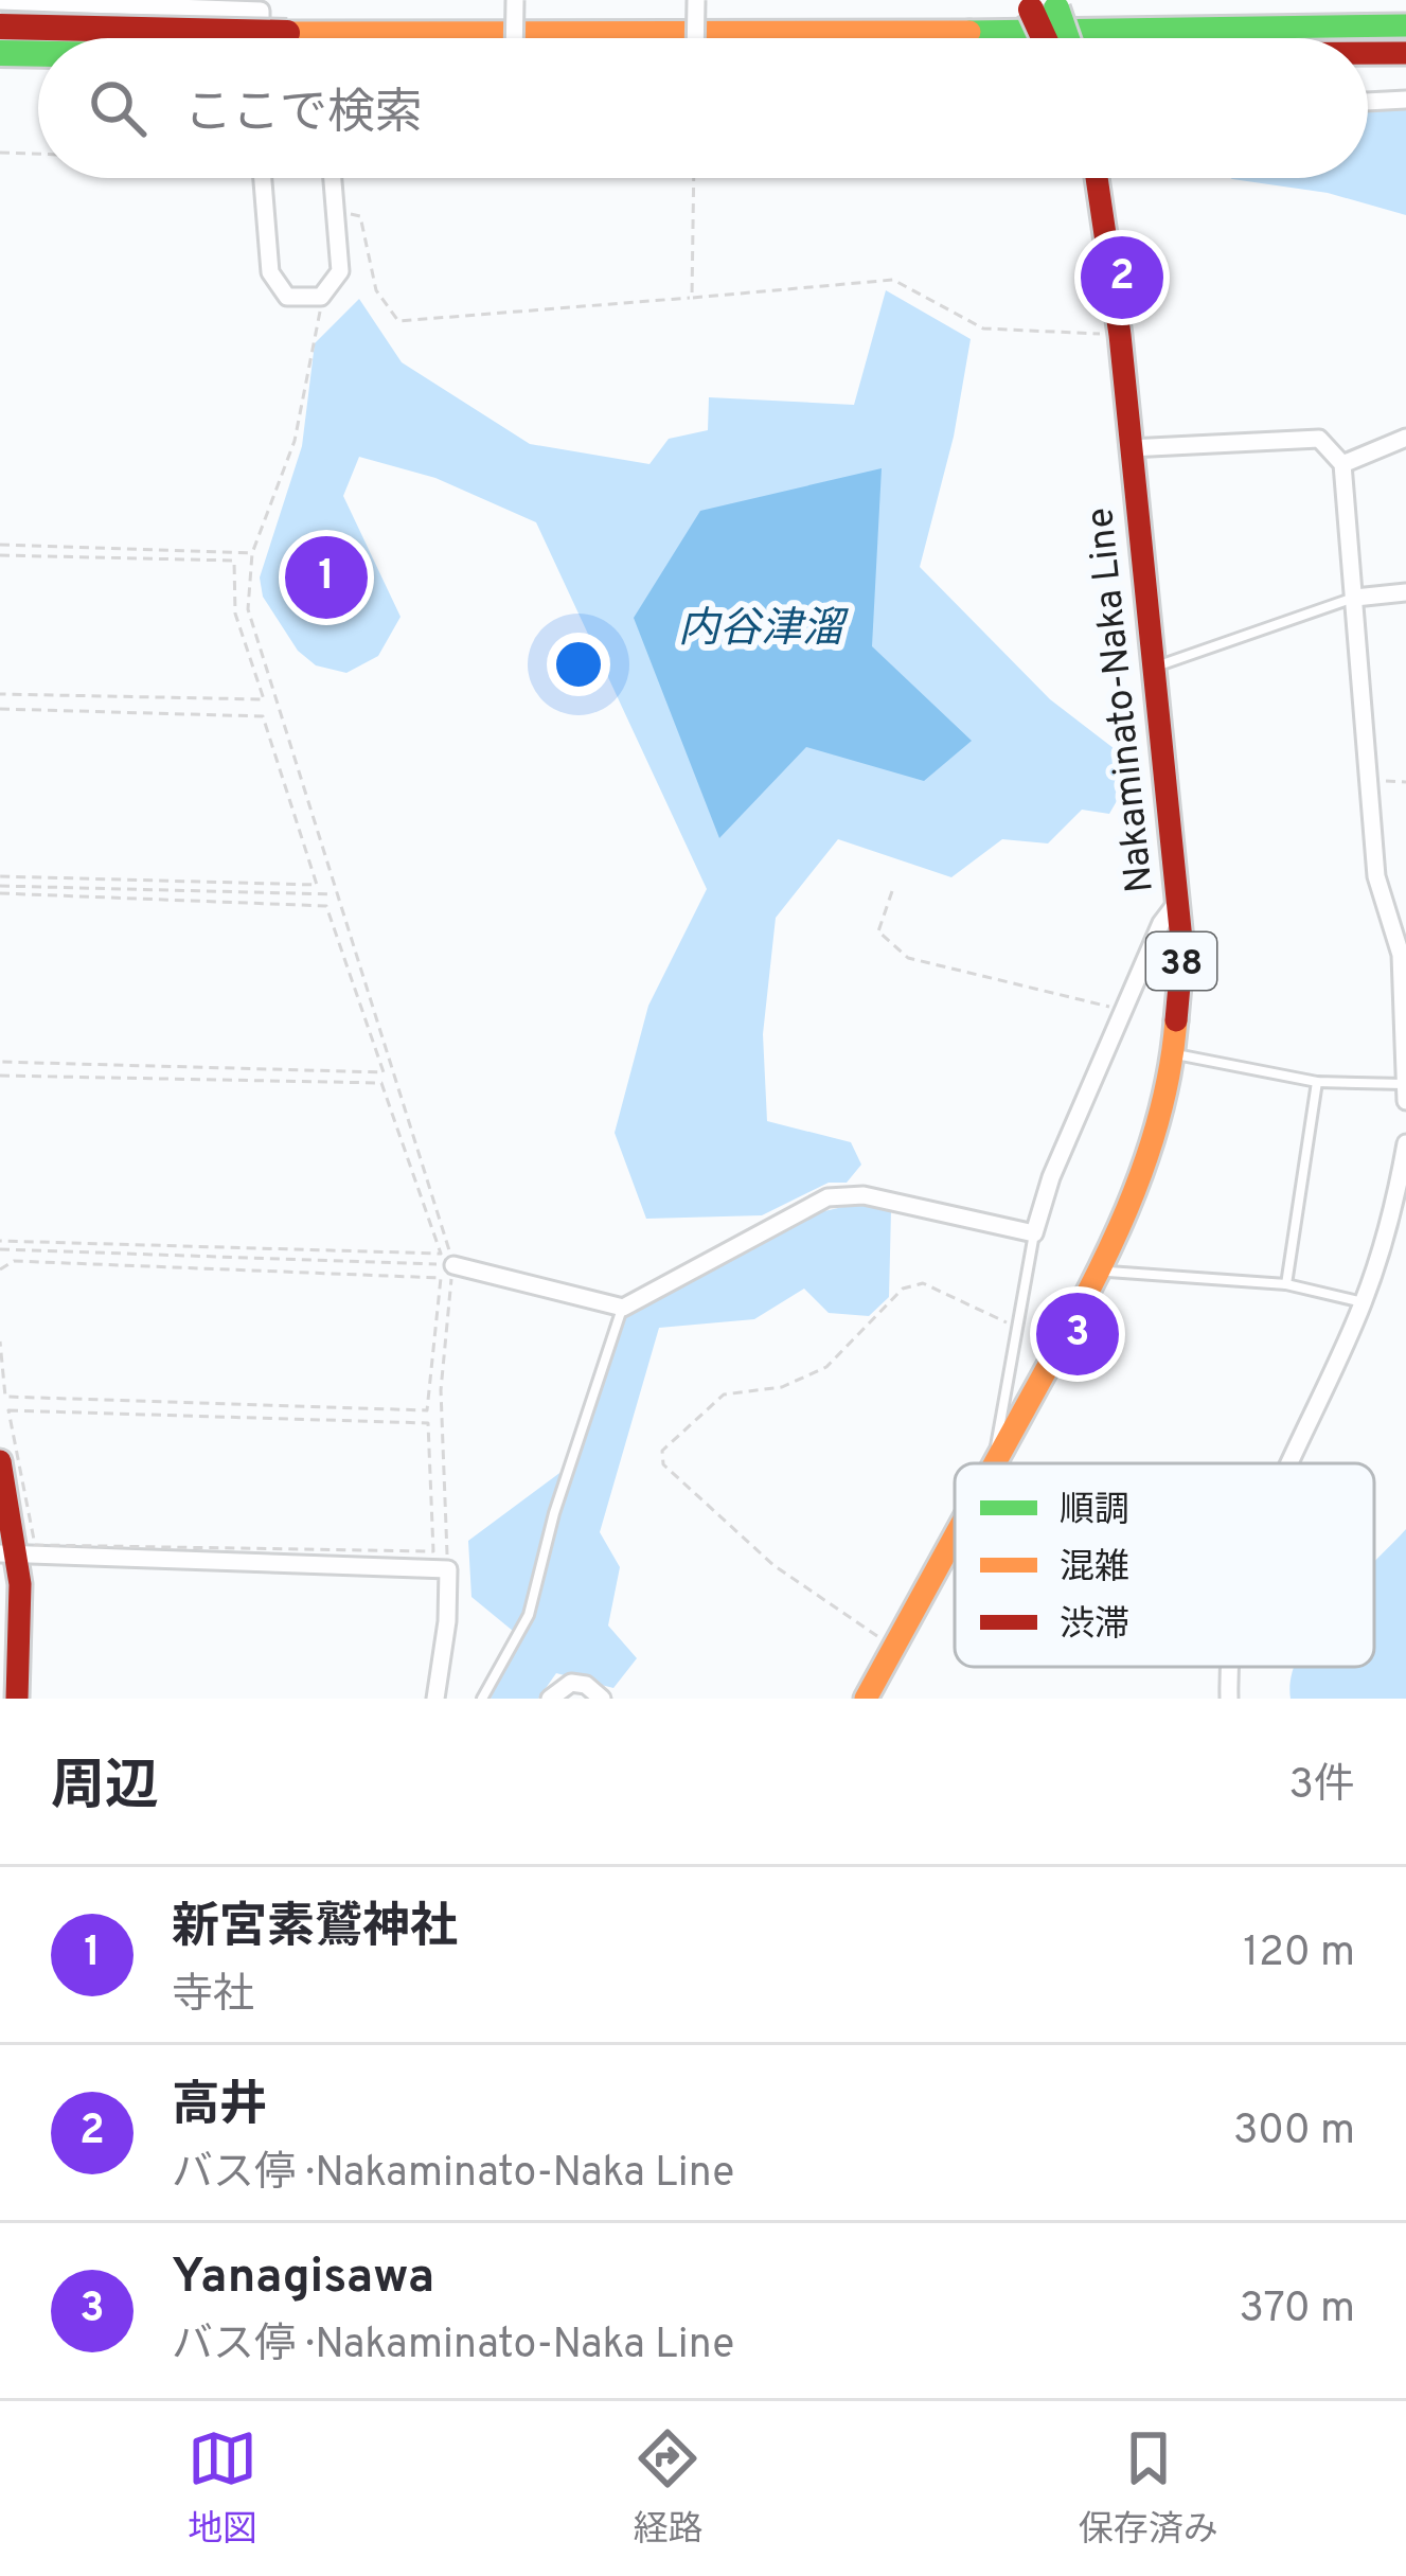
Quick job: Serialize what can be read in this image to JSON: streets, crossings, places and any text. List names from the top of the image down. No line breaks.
{"streets":{"main road":["Nakaminato-Naka Line","38"]},"water":["内谷津溜"],"legend":["順調","混雑","渋滞"],"page":{"search":"ここで検索","pins":["2","1","3"],"heading":["周辺","3件"],"list":[{"mark":"1","name":"新宮素鷲神社","note":"寺社","value":"120 m"},{"mark":"2","name":"高井","note":"バス停 · Nakaminato-Naka Line","value":"300 m"},{"mark":"3","name":"Yanagisawa","note":"バス停 · Nakaminato-Naka Line","value":"370 m"}],"nav":["地図","経路","保存済み"]}}
